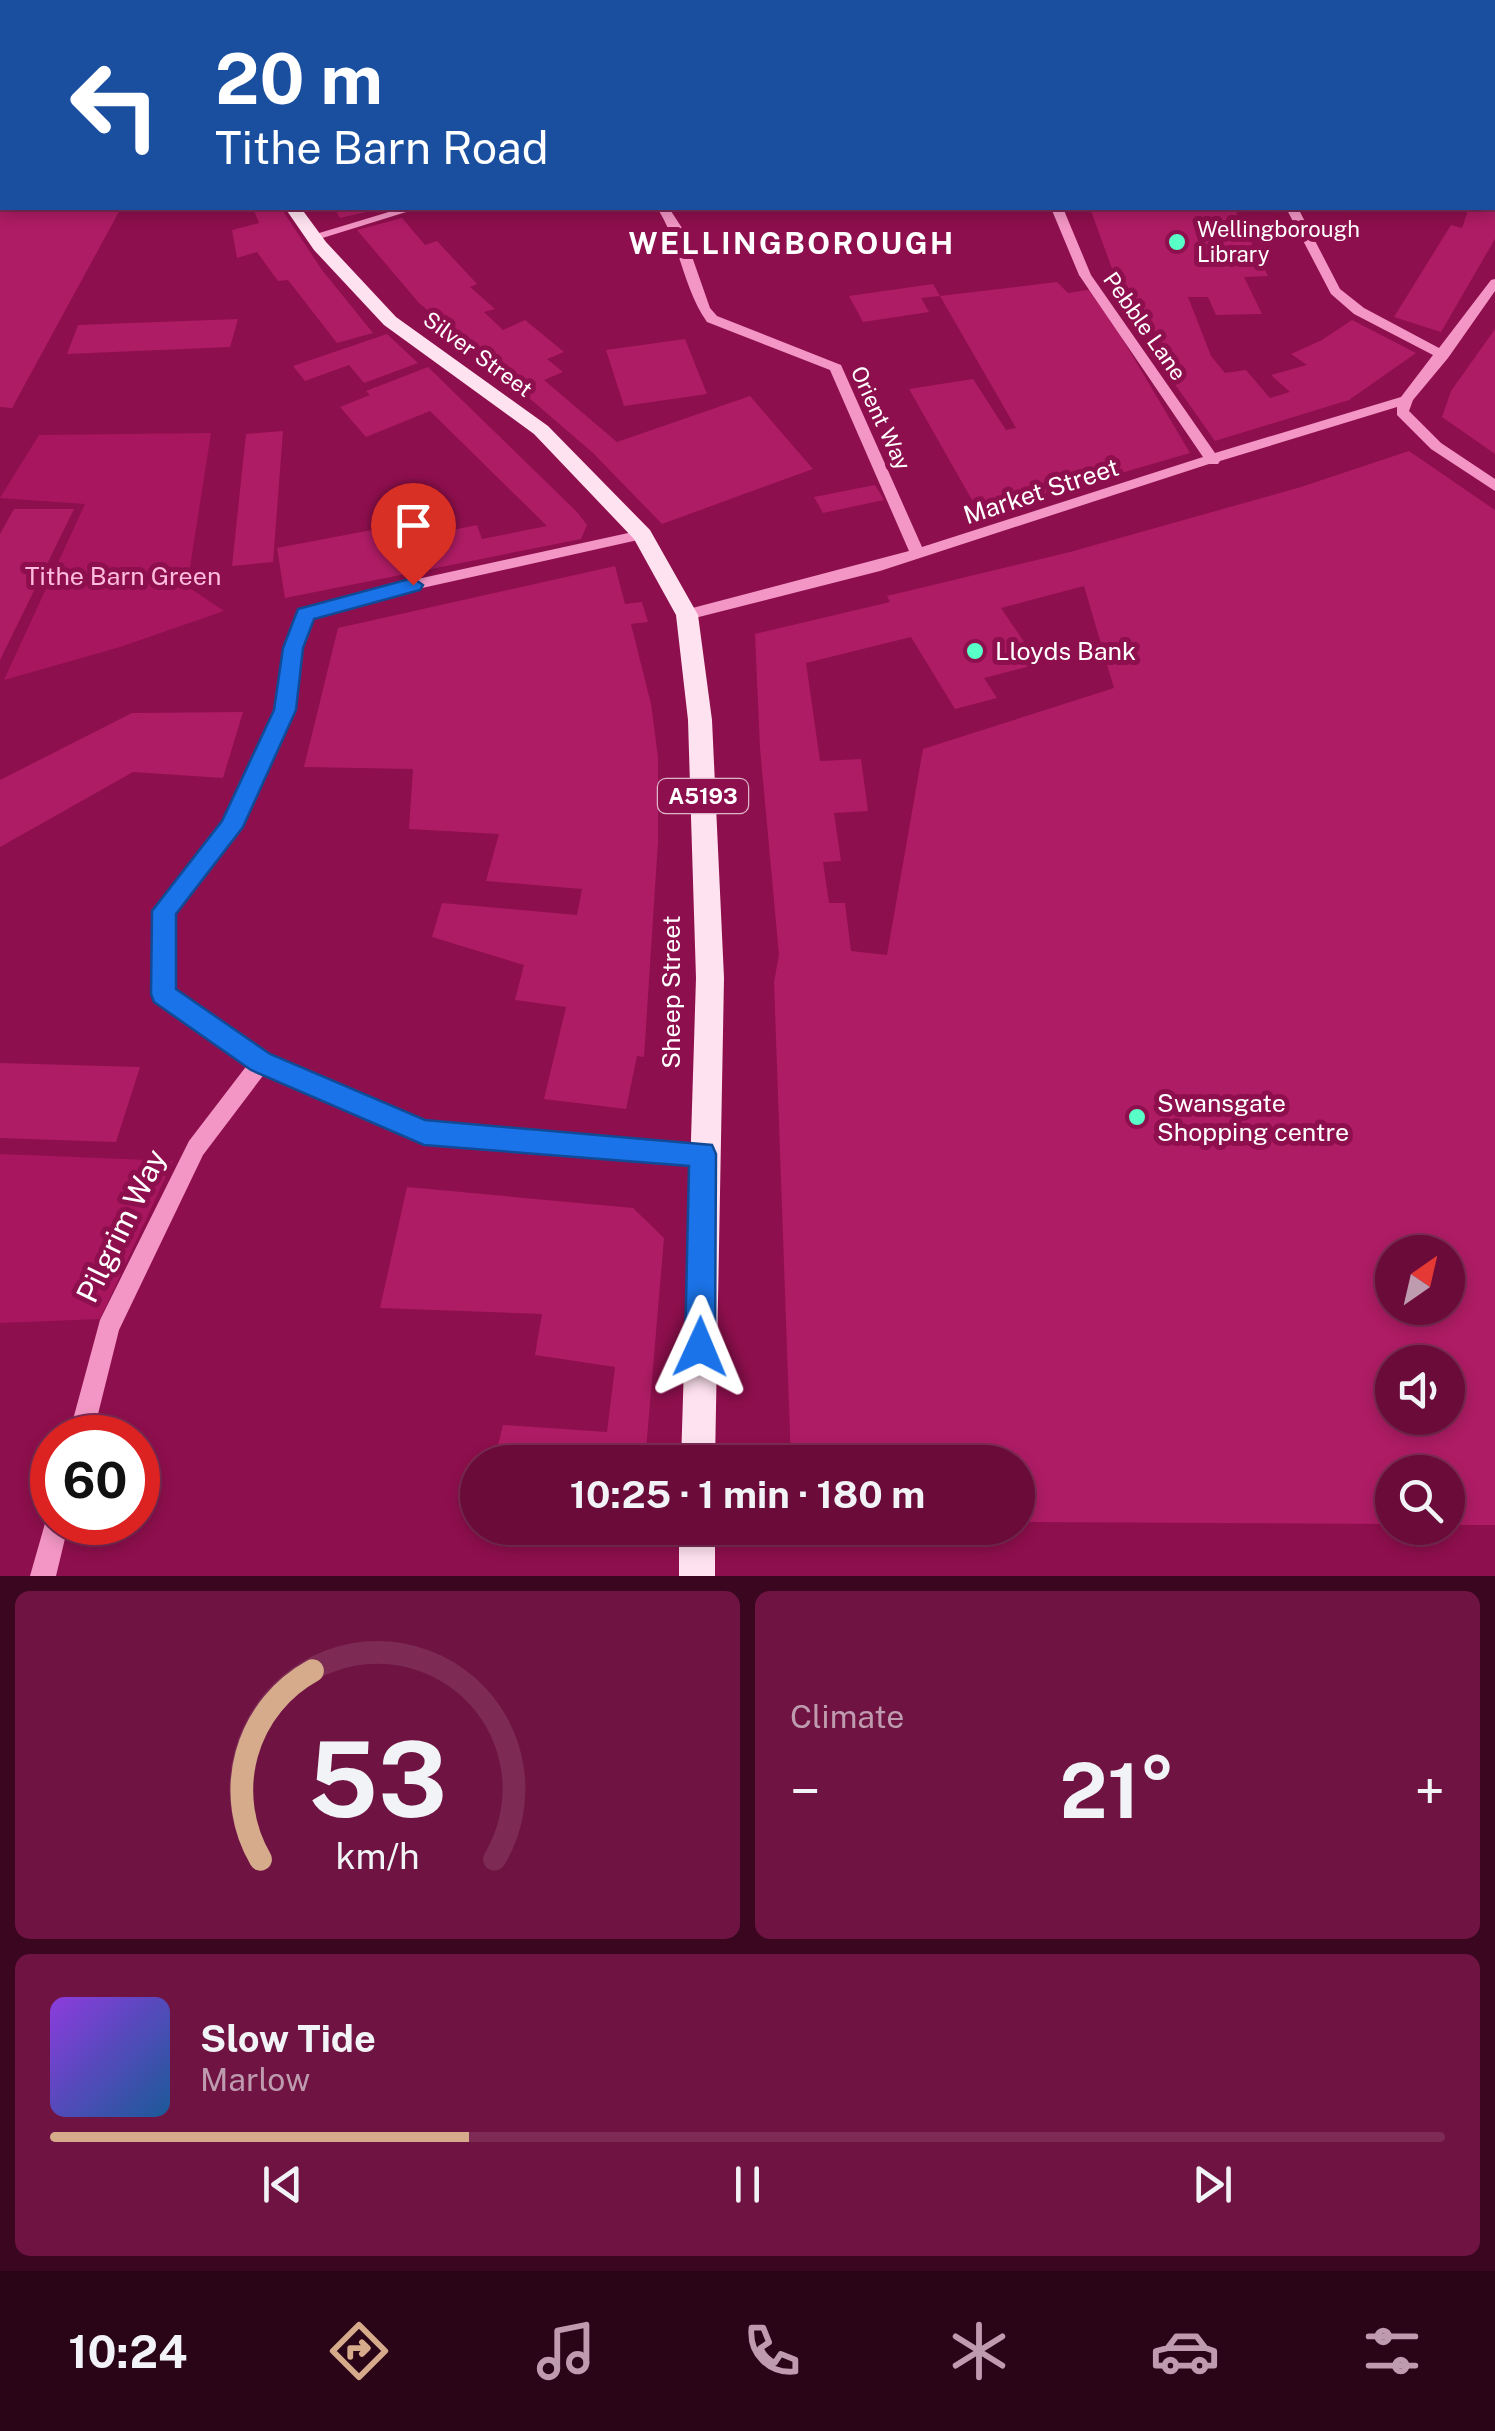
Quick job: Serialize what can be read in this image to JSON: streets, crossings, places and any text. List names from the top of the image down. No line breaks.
{"streets":{"main road":["Silver Street","A5193","Sheep Street"],"street":["Pebble Lane","Orient Way","Market Street","Pilgrim Way"]},"crossings":[["Pebble Lane","Market Street"],["Silver Street","Sheep Street"],["Orient Way","Market Street"],["Market Street","Sheep Street"]],"districts":["WELLINGBOROUGH"],"parks":["Tithe Barn Green"],"places":["Wellingborough Library","Lloyds Bank","Swansgate Shopping centre"],"north":"top right","page":{"turn":["20 m","Tithe Barn Road"],"limit":"60","trip":"10:25 · 1 min · 180 m","tile":"Climate","heat":["−","21°","+"],"song":["Slow Tide","Marlow"],"tabs":"10:24","gauge":["53","km/h"]}}
